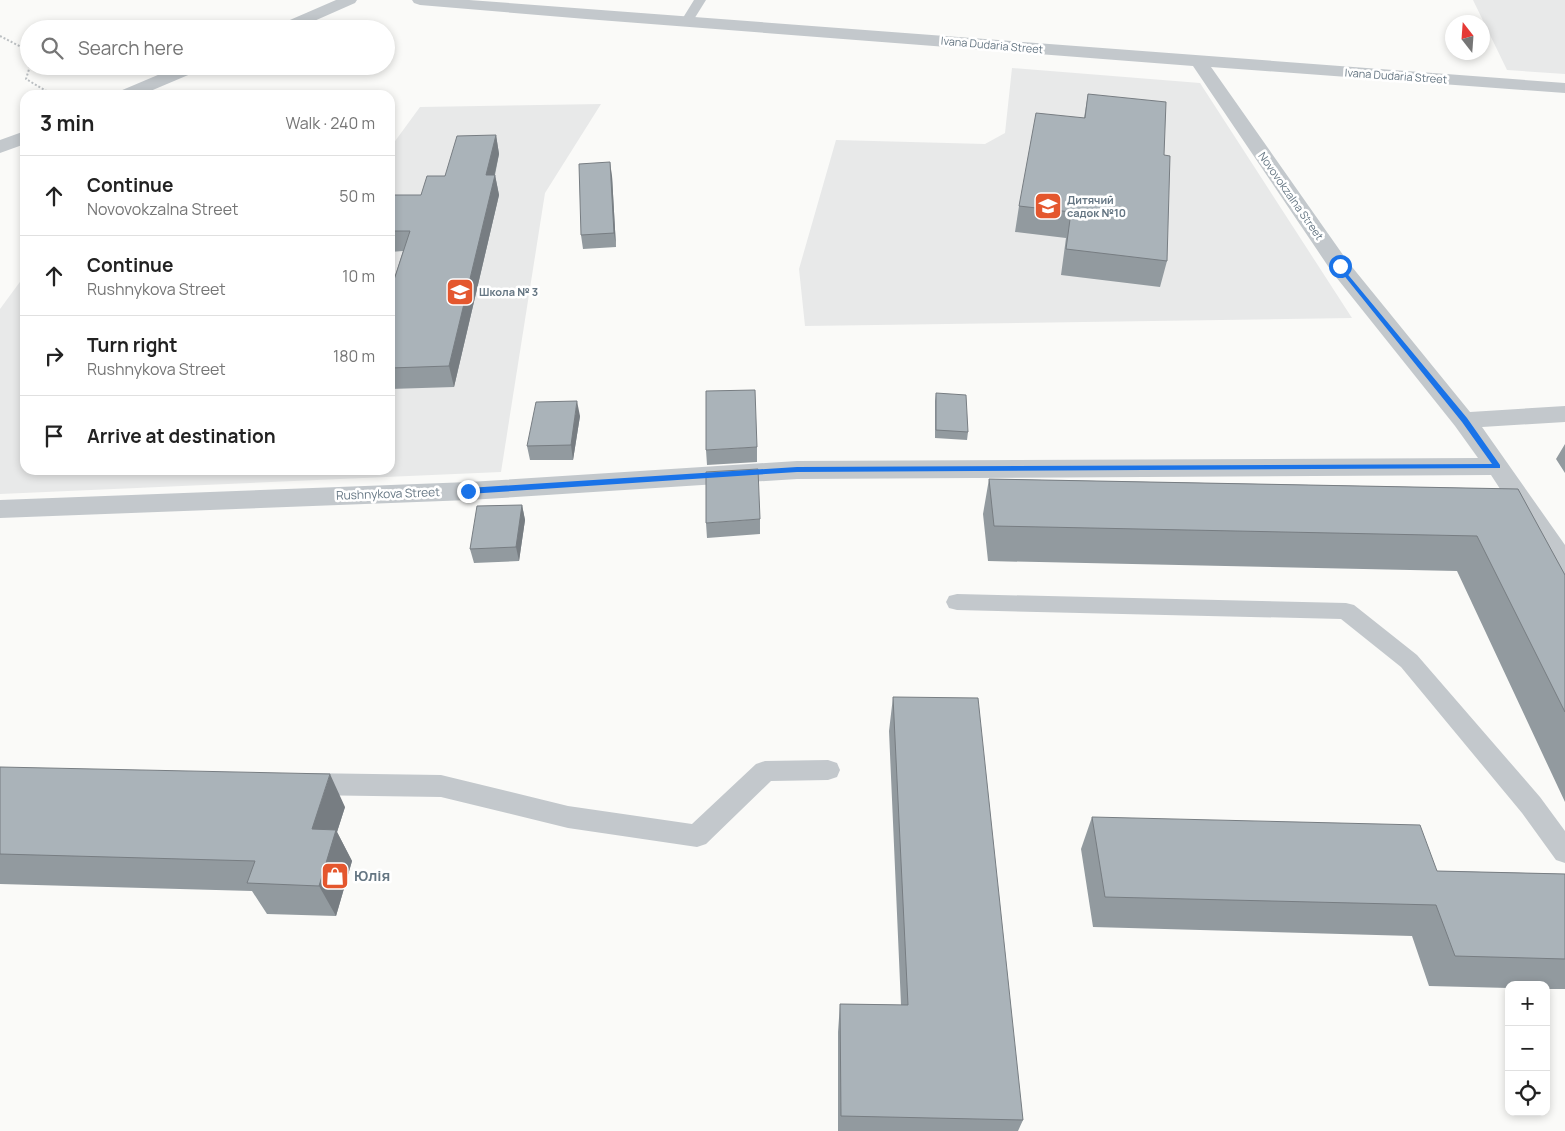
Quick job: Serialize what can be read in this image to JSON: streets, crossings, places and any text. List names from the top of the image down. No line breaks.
{"streets":{"street":["Ivana Dudaria Street","Novovokzalna Street","Rushnykova Street"]},"crossings":[["Ivana Dudaria Street","Novovokzalna Street"]],"places":{"school or university":["Дитячий садок №10","Школа № 3"],"shop":["Юлія"]},"north":"top","page":{"search":"Search here","heading":["3 min","Walk · 240 m"],"list":[["Continue","Novovokzalna Street","50 m"],["Continue","Rushnykova Street","10 m"],["Turn right","Rushnykova Street","180 m"],"Arrive at destination"],"map_buttons":["+","−"]}}
